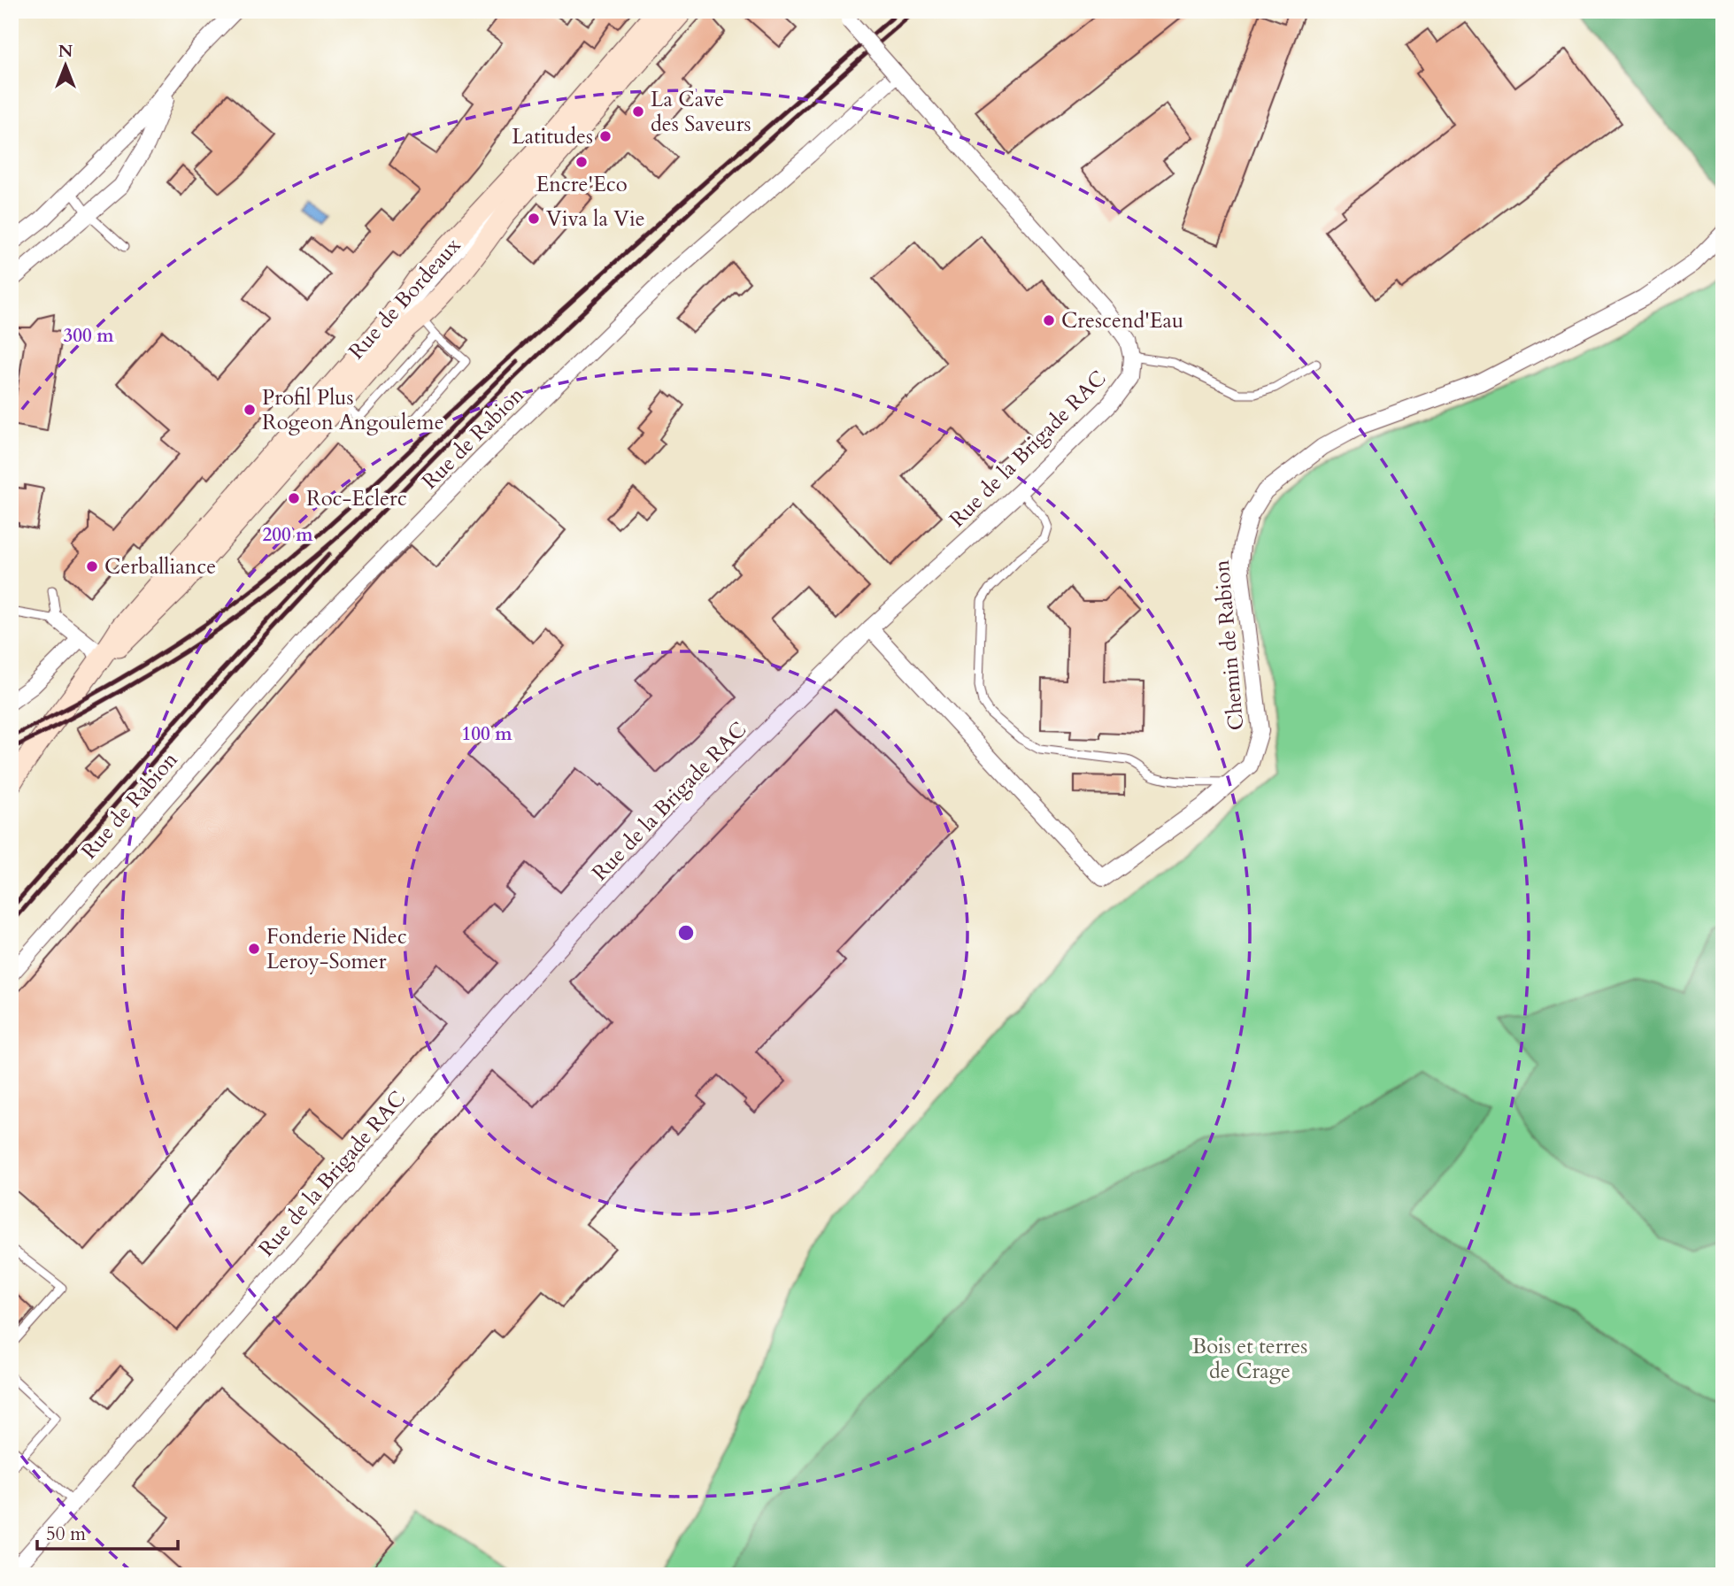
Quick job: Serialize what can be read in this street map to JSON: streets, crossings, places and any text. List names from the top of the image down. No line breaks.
{"streets":{"main road":["Rue de Bordeaux"],"street":["Rue de Rabion","Rue de la Brigade RAC","Chemin de Rabion"]},"crossings":[["Rue de la Brigade RAC","Chemin de Rabion"]],"parks":["Bois et terres de Crage"],"places":["La Cave des Saveurs","Latitudes","Encre'Eco","Viva la Vie","Crescend'Eau","Profil Plus Rogeon Angouleme","Roc-Eclerc","Cerballiance","Fonderie Nidec Leroy-Somer"],"scale_bar":"50 m","north":"top","rings":["300 m","200 m","100 m"]}
